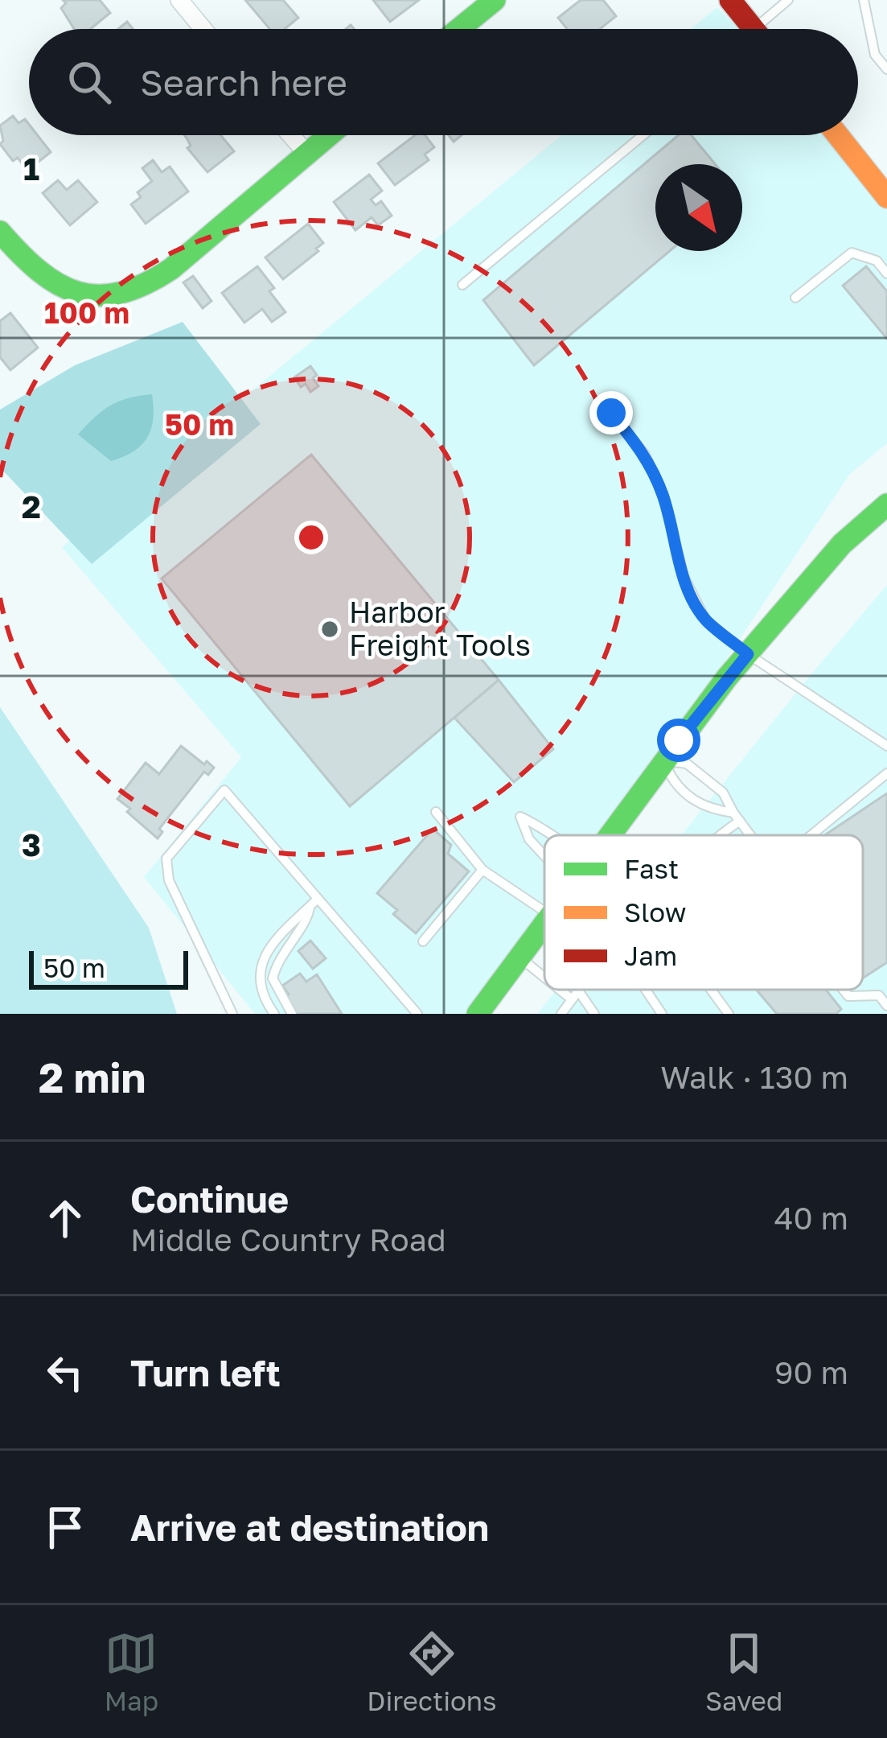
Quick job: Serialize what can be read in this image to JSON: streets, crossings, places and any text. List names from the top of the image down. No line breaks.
{"places":["Harbor Freight Tools"],"legend":["Fast","Slow","Jam"],"scale_bar":"50 m","north":"bottom right","page":{"search":"Search here","scale":"50 m","heading":["2 min","Walk · 130 m"],"list":[["Continue","Middle Country Road","40 m"],["Turn left","90 m"],"Arrive at destination"],"nav":["Map","Directions","Saved"]},"grid":{"rows":["1","2","3"]},"rings":["100 m","50 m"]}
